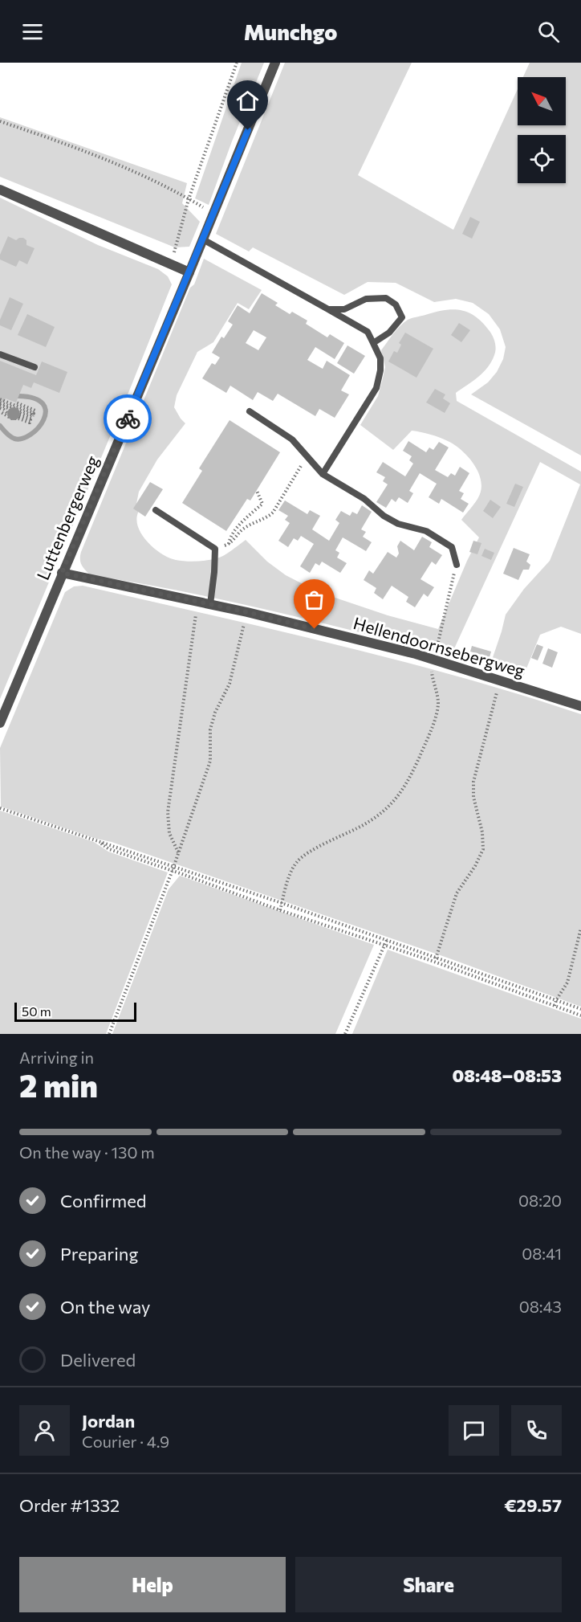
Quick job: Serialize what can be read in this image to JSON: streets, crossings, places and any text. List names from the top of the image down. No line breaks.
{"streets":{"street":["Luttenbergerweg","Hellendoornsebergweg"]},"crossings":[["Luttenbergerweg","Hellendoornsebergweg"]],"scale_bar":"50 m","north":"top left","page":{"header":"Munchgo","scale":"50 m","heading":["2 min","Arriving in","08:48–08:53"],"panel":["Jordan","Courier · 4.9","Order #1332","€29.57"],"bar":"On the way · 130 m","list":[["Confirmed","08:20"],["Preparing","08:41"],["On the way","08:43"],"Delivered"],"buttons":["Help","Share"]}}
